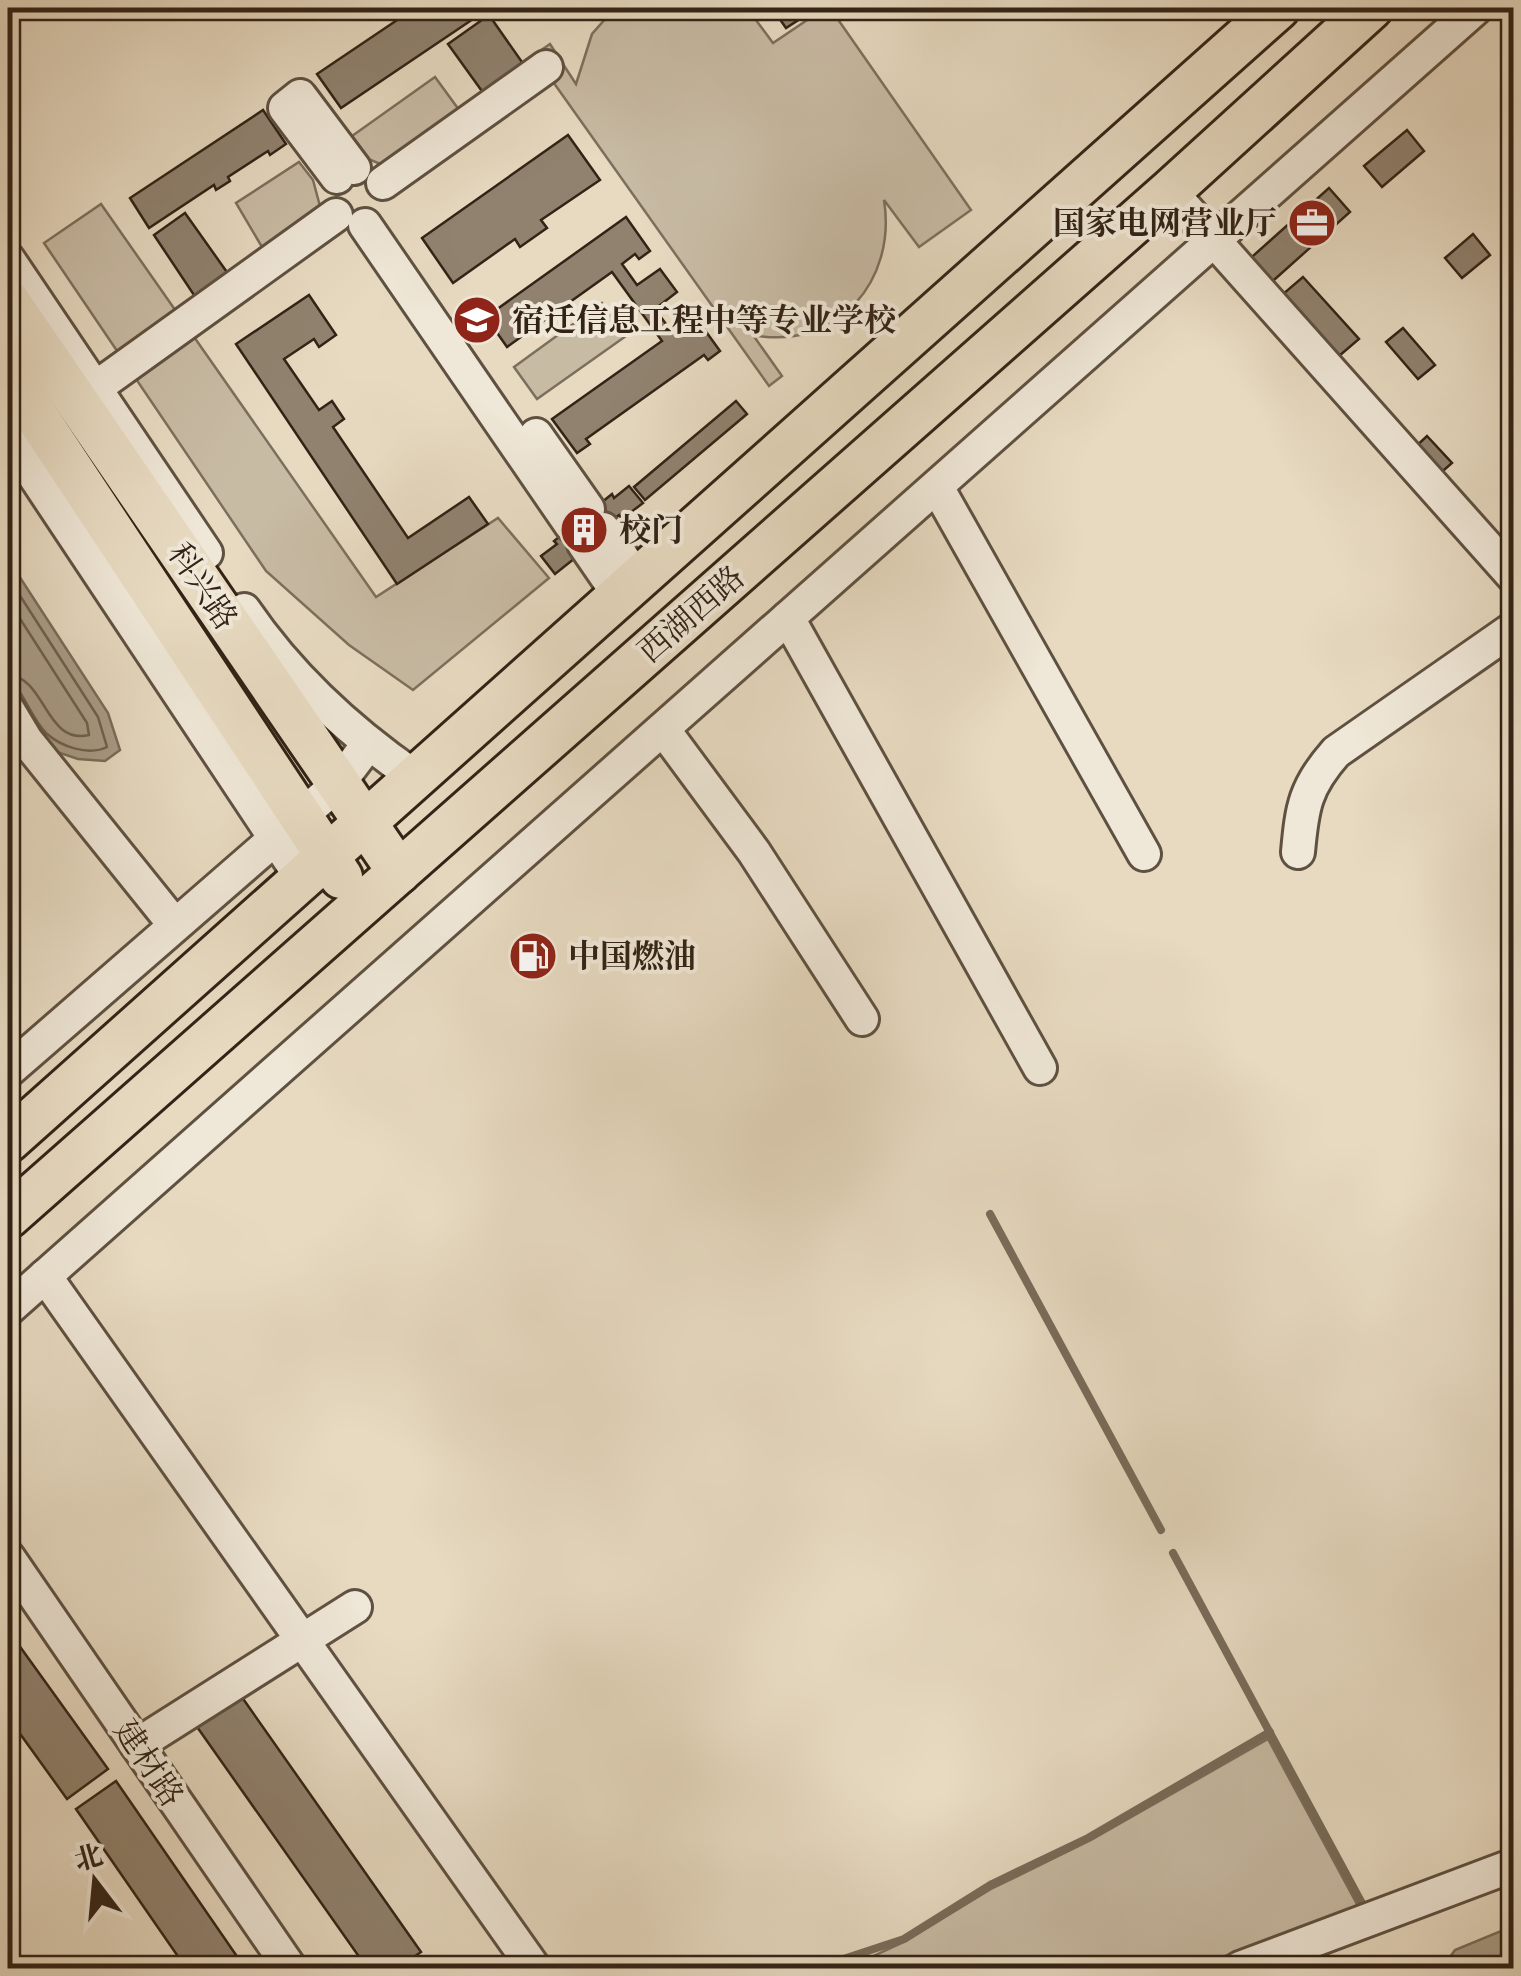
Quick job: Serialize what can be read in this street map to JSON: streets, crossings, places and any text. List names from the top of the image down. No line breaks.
{"streets":{"main road":["科兴路","西湖西路"],"street":["建材路"]},"crossings":[["科兴路","西湖西路"]],"places":{"office":["国家电网营业厅"],"school or university":["宿迁信息工程中等专业学校"],"building":["校门"],"fuel station":["中国燃油"]},"north":"top"}
